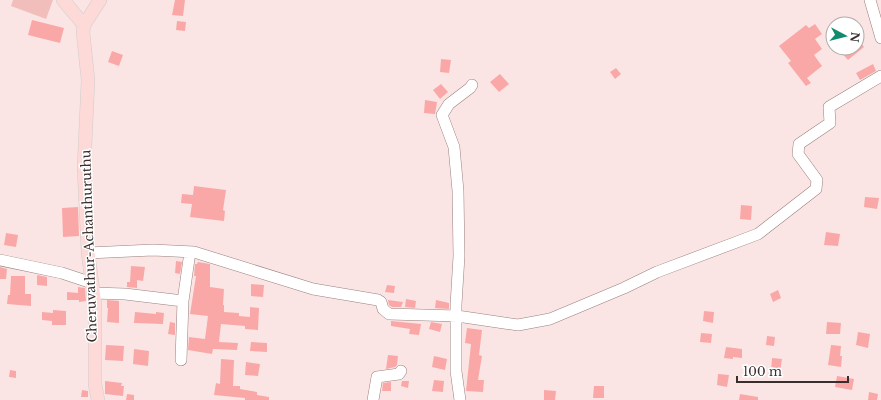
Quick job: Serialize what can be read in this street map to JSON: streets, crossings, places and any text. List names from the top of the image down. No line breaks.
{"streets":{"main road":["Cheruvathur-Achanthuruthu"]},"scale_bar":"100 m","north":"right"}
